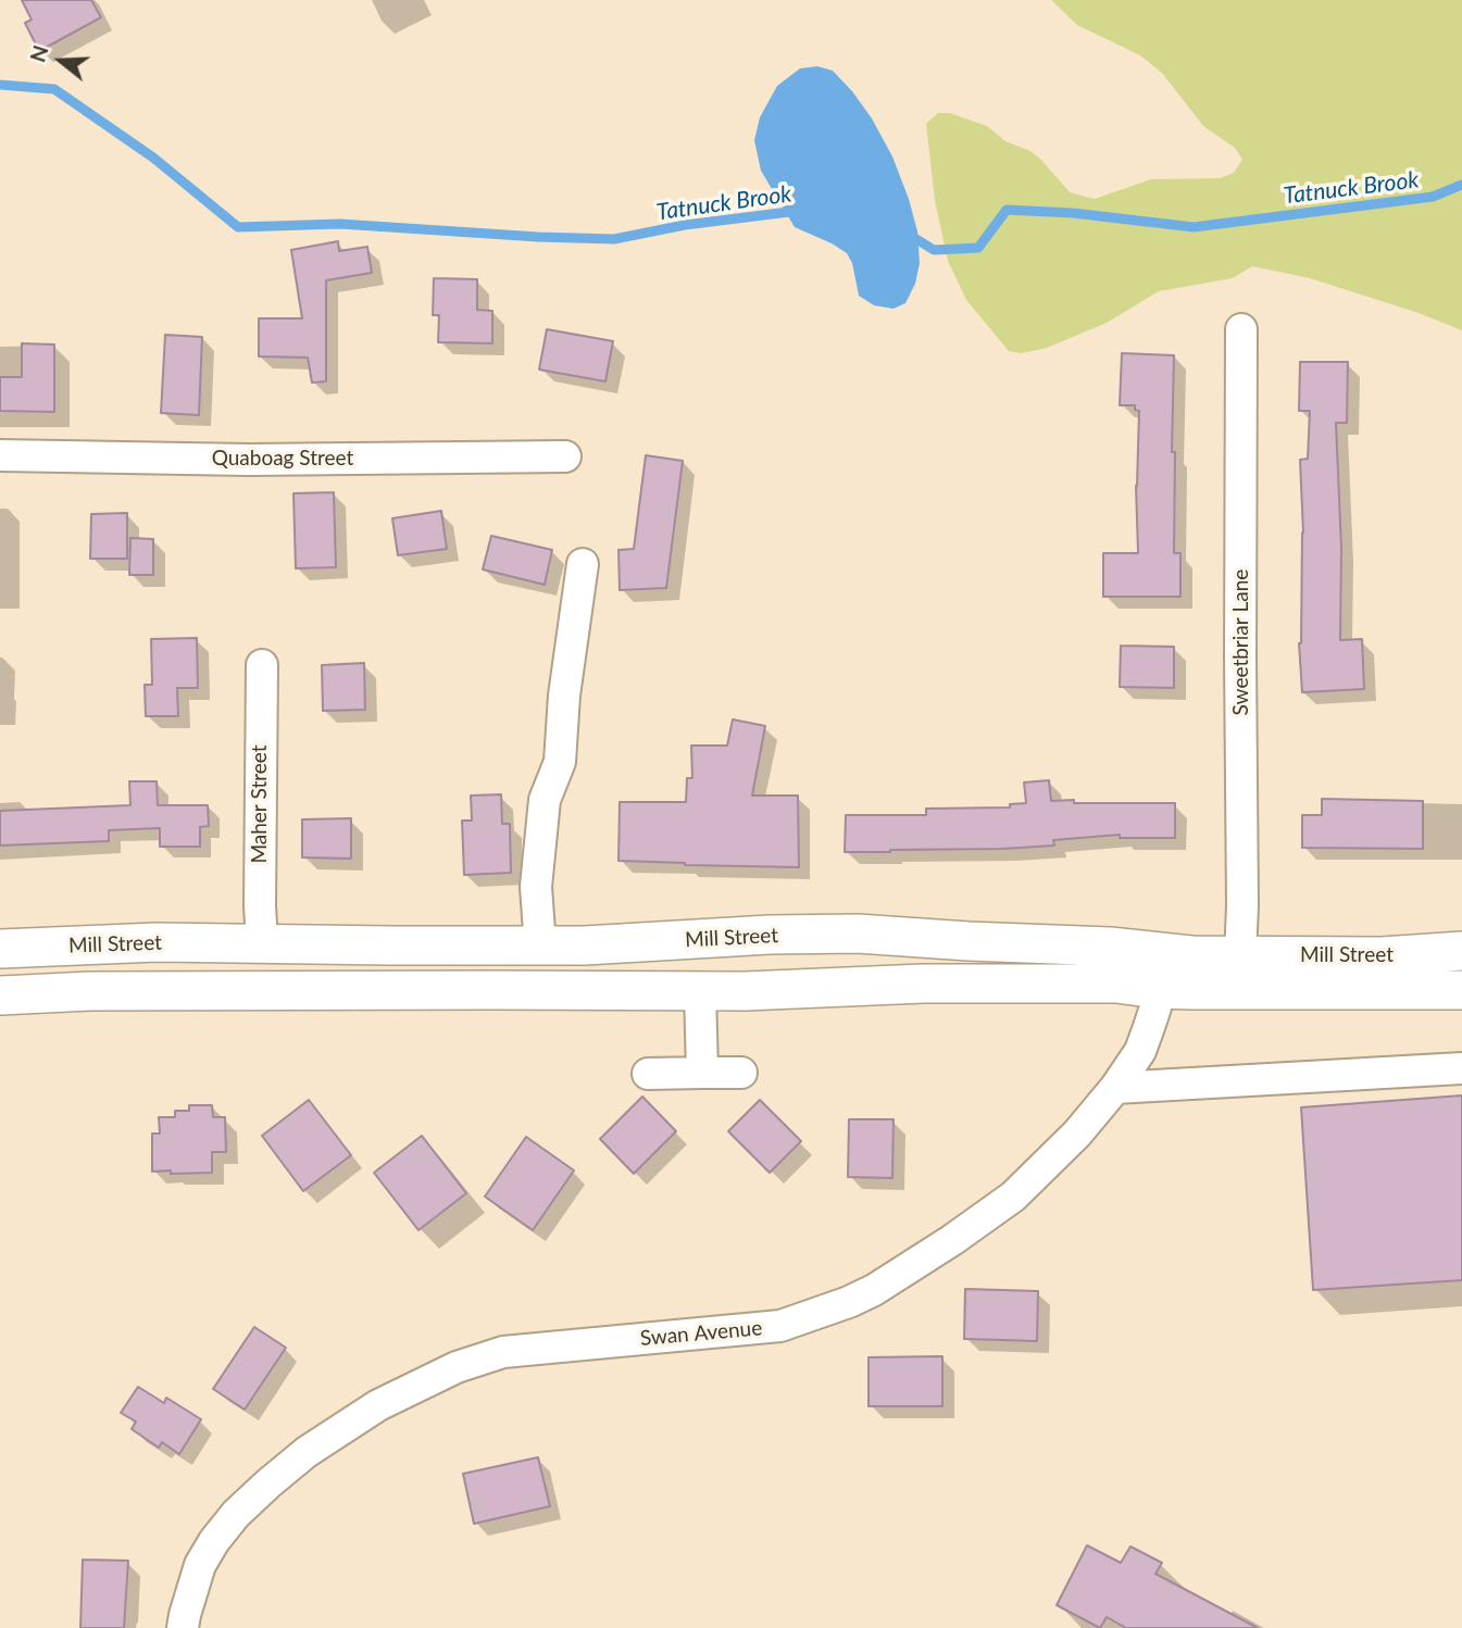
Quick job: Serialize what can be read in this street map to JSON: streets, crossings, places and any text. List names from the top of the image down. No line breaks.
{"streets":{"main road":["Mill Street"],"street":["Quaboag Street","Sweetbriar Lane","Maher Street","Swan Avenue"]},"crossings":[["Sweetbriar Lane","Mill Street"],["Maher Street","Mill Street"],["Mill Street","Swan Avenue"]],"water":["Tatnuck Brook"],"north":"left"}
